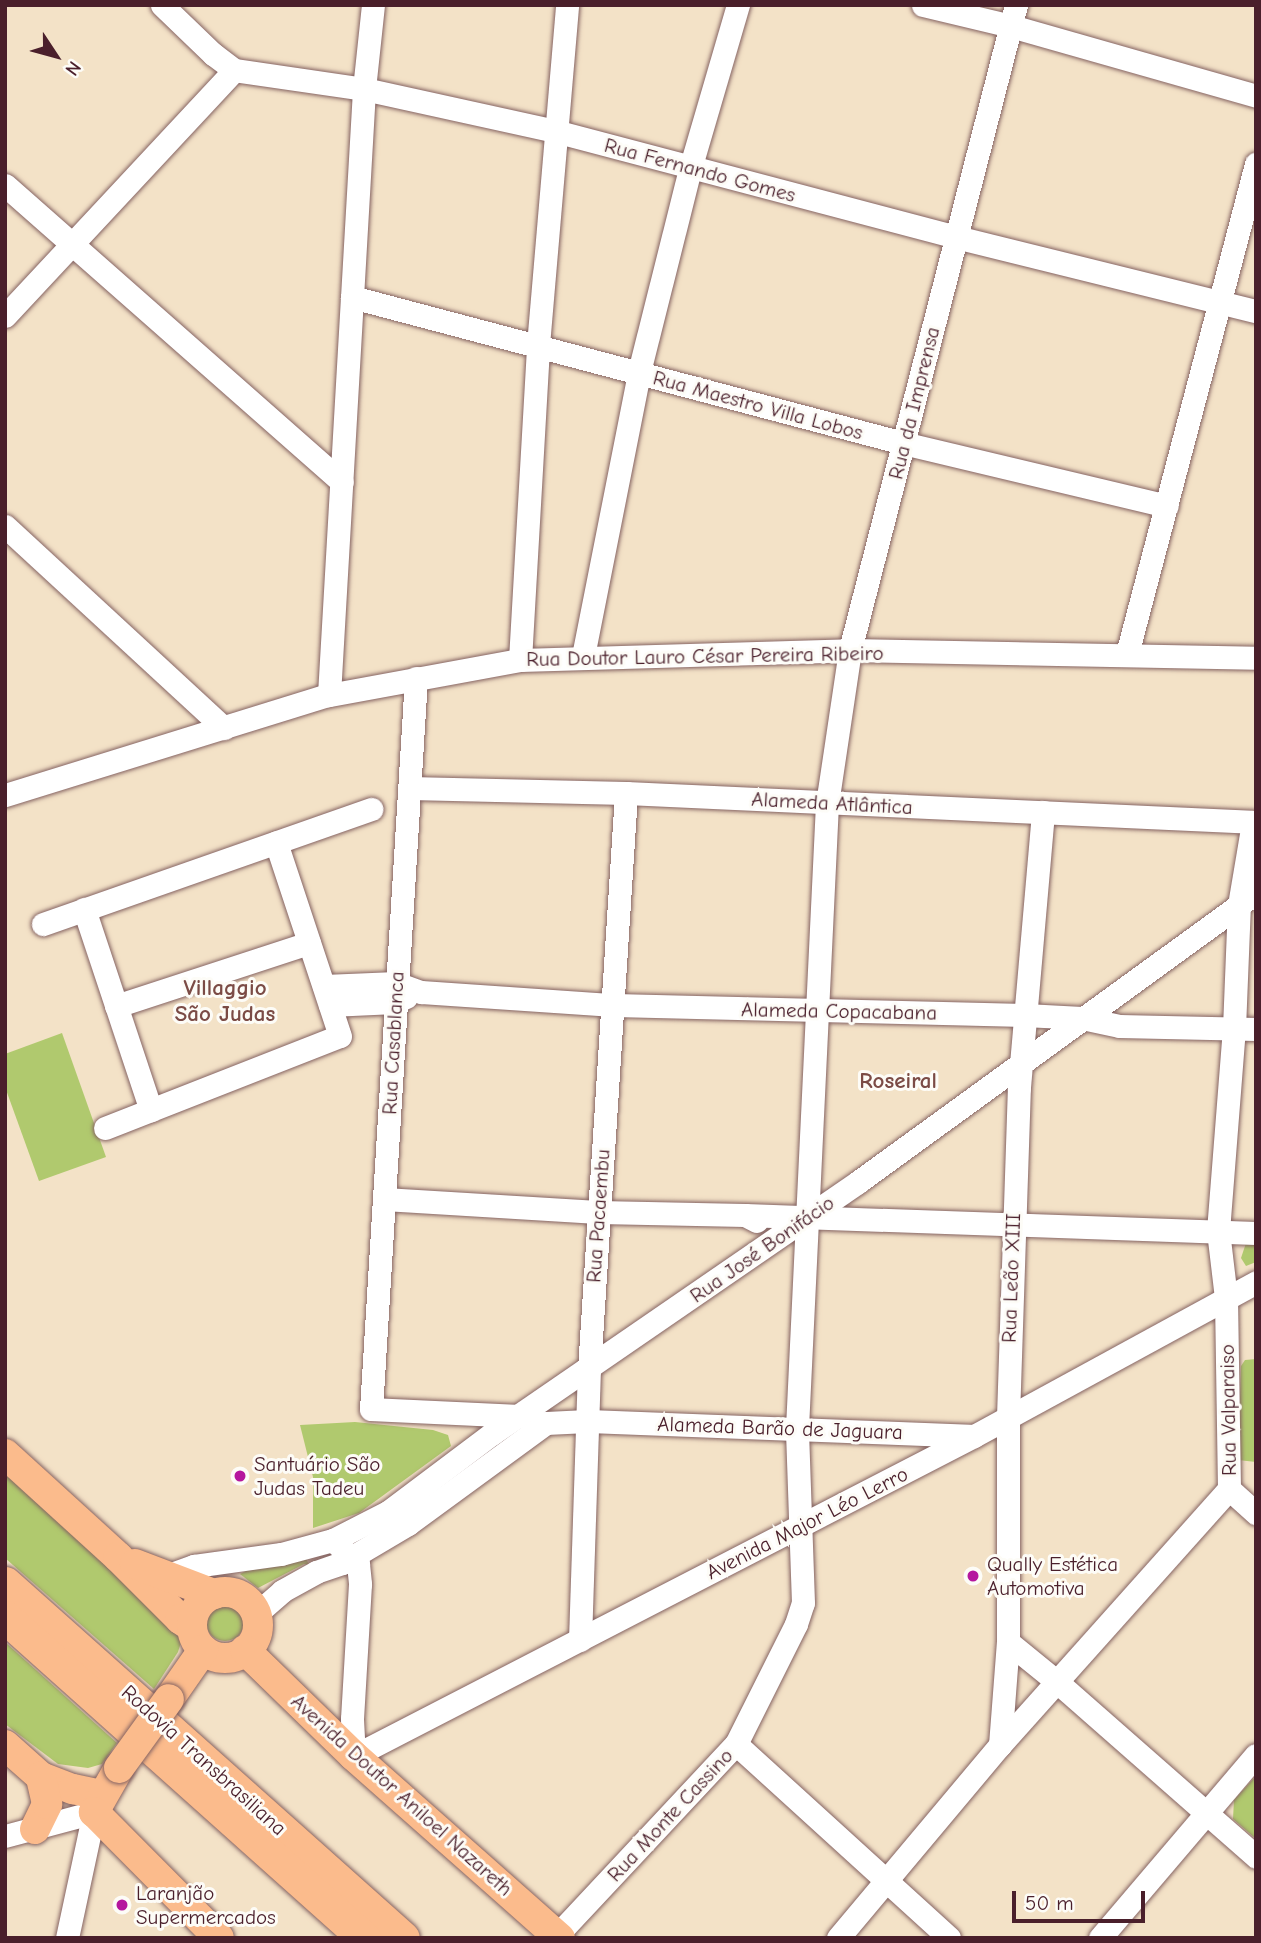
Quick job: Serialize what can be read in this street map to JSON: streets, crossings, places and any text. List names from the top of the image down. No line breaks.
{"streets":{"highway":["Rodovia Transbrasiliana"],"main road":["Avenida Doutor Aniloel Nazareth"],"street":["Rua Fernando Gomes","Rua da Imprensa","Rua Maestro Villa Lobos","Rua Doutor Lauro César Pereira Ribeiro","Alameda Atlântica","Alameda Copacabana","Rua Casablanca","Rua Pacaembu","Rua José Bonifácio","Rua Leão XIII","Rua Valparaiso","Alameda Barão de Jaguara","Avenida Major Léo Lerro","Rua Monte Cassino"]},"crossings":[["Rua Fernando Gomes","Rua da Imprensa"],["Rua da Imprensa","Rua Maestro Villa Lobos"],["Rua da Imprensa","Rua Doutor Lauro César Pereira Ribeiro"],["Rua da Imprensa","Alameda Atlântica"],["Rua da Imprensa","Rua Monte Cassino"],["Rua Doutor Lauro César Pereira Ribeiro","Rua Casablanca"],["Alameda Atlântica","Rua Casablanca"],["Alameda Atlântica","Rua Pacaembu"],["Alameda Atlântica","Rua Leão XIII"],["Alameda Atlântica","Rua Valparaiso"],["Alameda Atlântica","Rua Monte Cassino"],["Alameda Copacabana","Rua Casablanca"],["Alameda Copacabana","Rua Pacaembu"],["Alameda Copacabana","Rua José Bonifácio"],["Alameda Copacabana","Rua Leão XIII"],["Alameda Copacabana","Rua Valparaiso"],["Alameda Copacabana","Rua Monte Cassino"],["Rua Pacaembu","Rua José Bonifácio"],["Rua Pacaembu","Alameda Barão de Jaguara"],["Rua Pacaembu","Avenida Major Léo Lerro"],["Rua José Bonifácio","Rua Leão XIII"],["Rua José Bonifácio","Rua Valparaiso"],["Rua José Bonifácio","Rua Monte Cassino"],["Rua Leão XIII","Rua Valparaiso"],["Rua Leão XIII","Avenida Major Léo Lerro"],["Rua Valparaiso","Avenida Major Léo Lerro"],["Alameda Barão de Jaguara","Avenida Major Léo Lerro"],["Alameda Barão de Jaguara","Rua Monte Cassino"],["Avenida Major Léo Lerro","Avenida Doutor Aniloel Nazareth"],["Avenida Major Léo Lerro","Rua Monte Cassino"],["Avenida Doutor Aniloel Nazareth","Rua Monte Cassino"]],"districts":["Villaggio São Judas","Roseiral"],"places":["Santuário São Judas Tadeu","Qually Estética Automotiva","Laranjão Supermercados"],"scale_bar":"50 m","north":"bottom right"}
